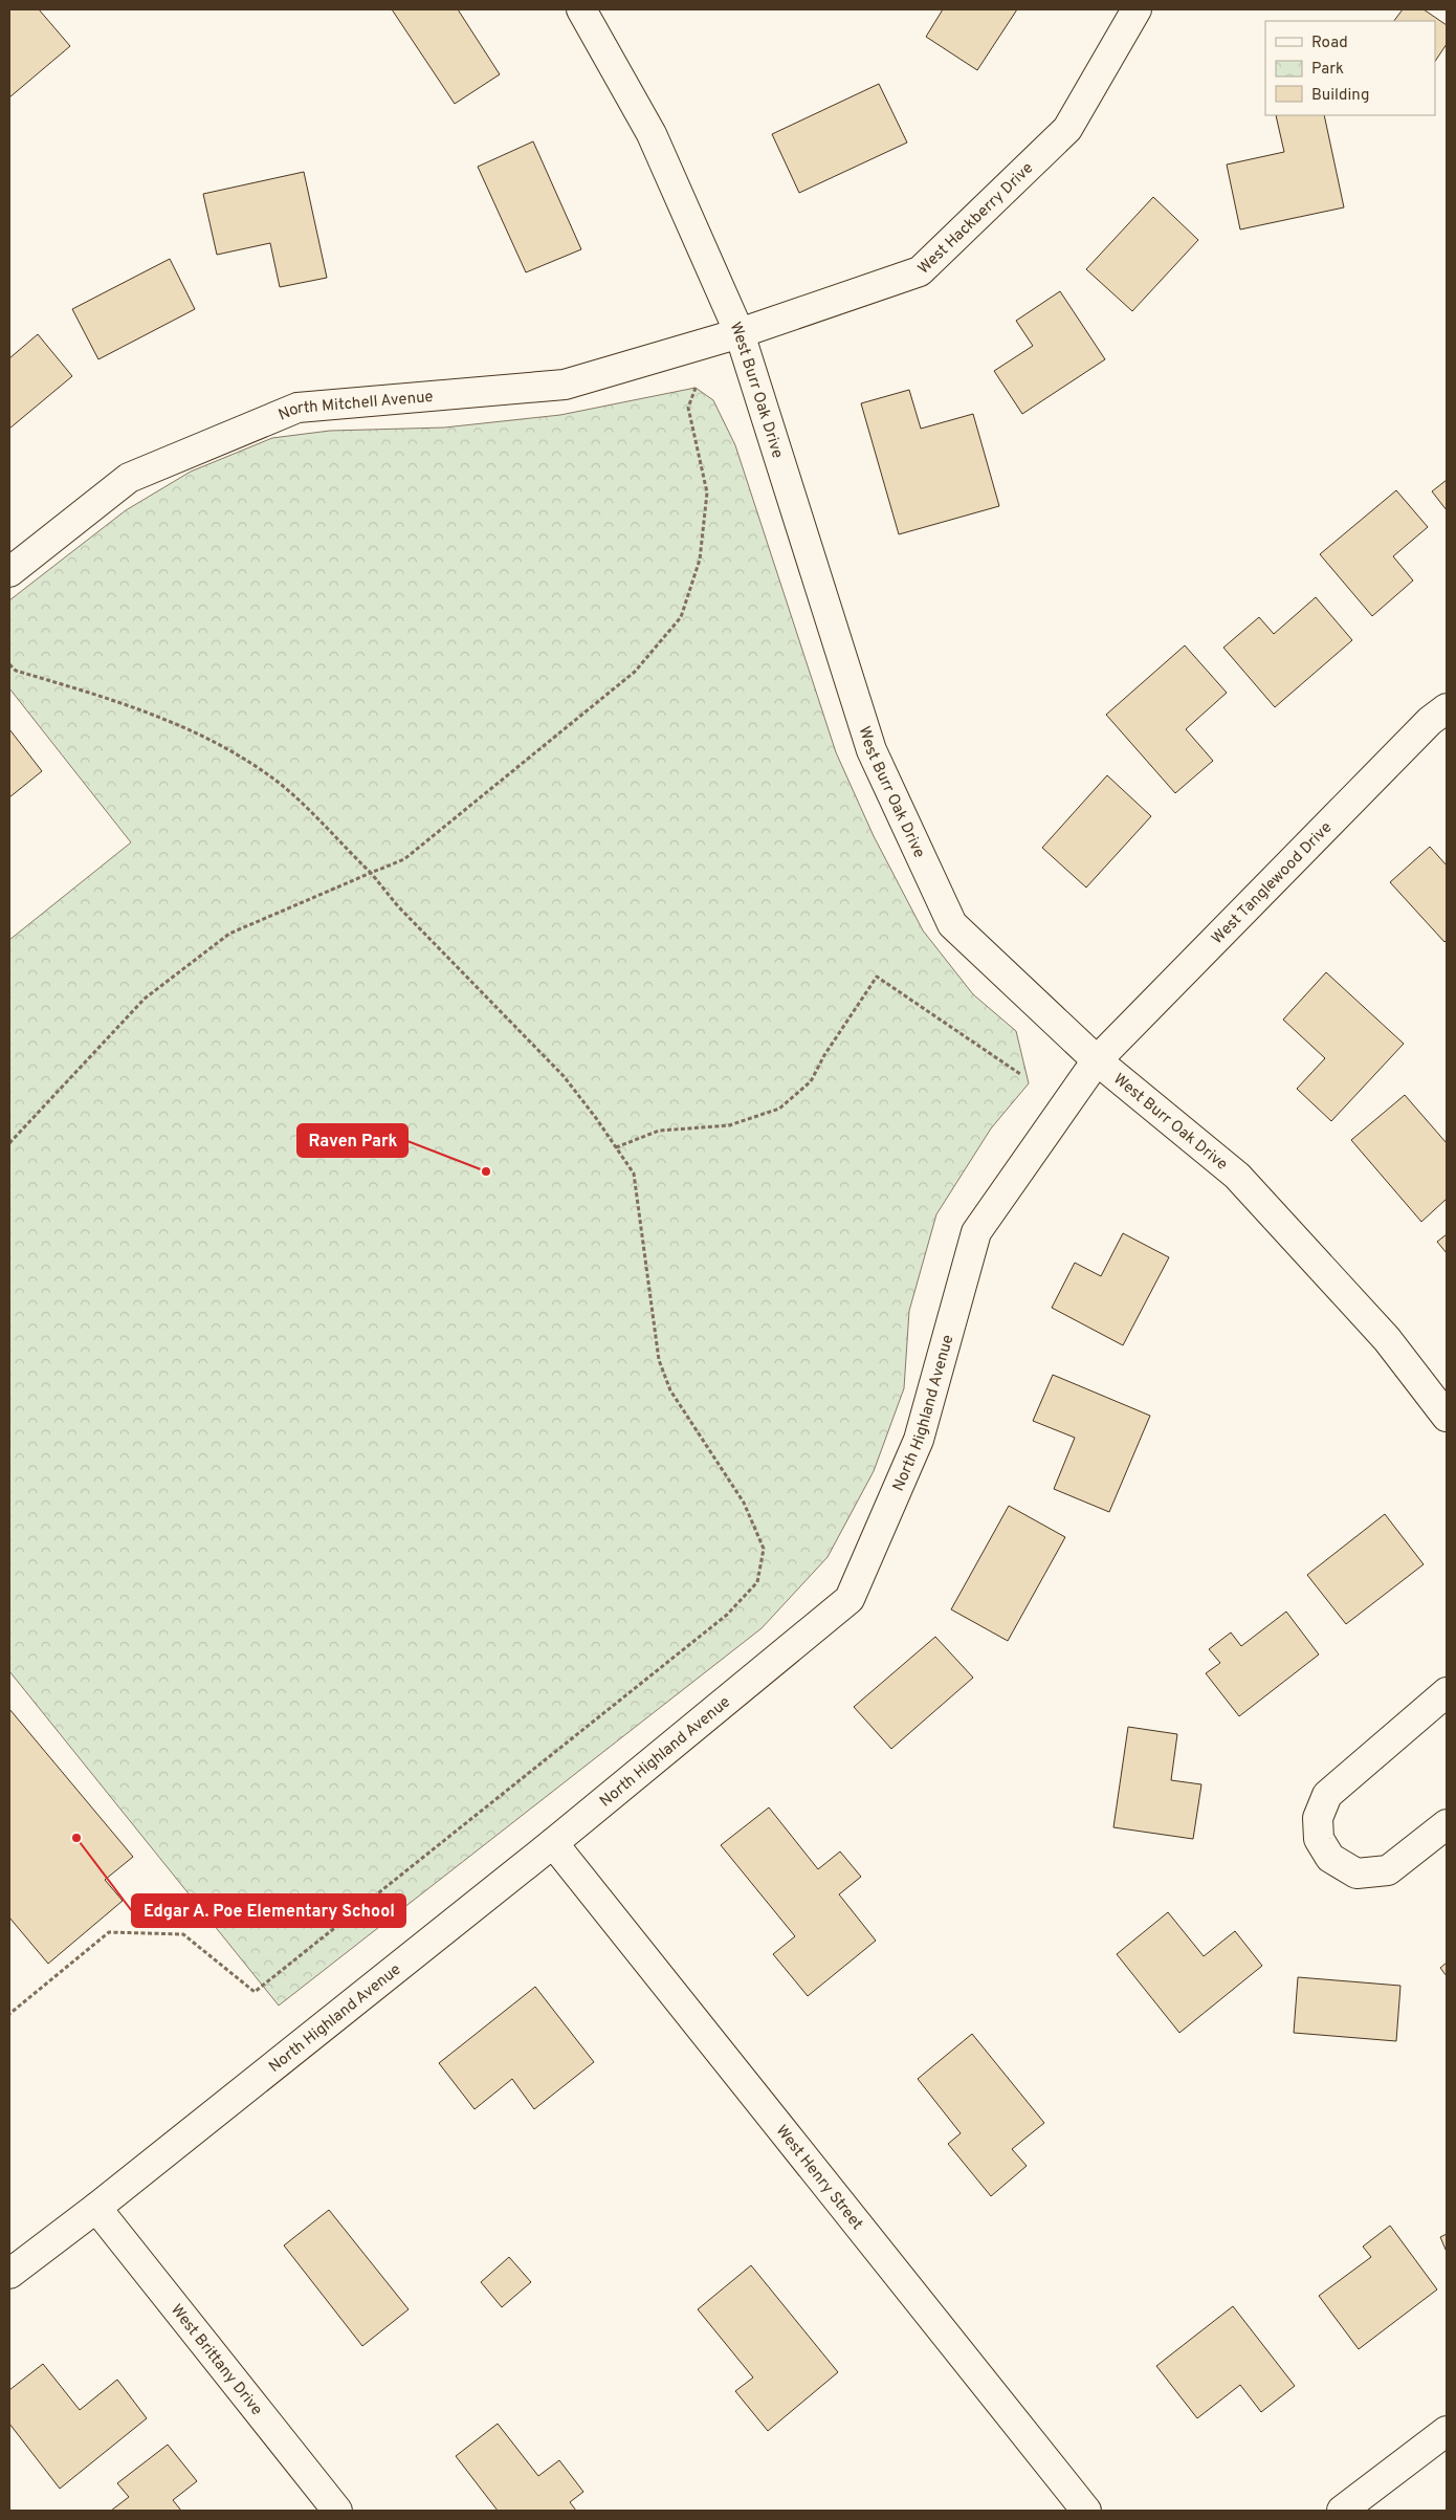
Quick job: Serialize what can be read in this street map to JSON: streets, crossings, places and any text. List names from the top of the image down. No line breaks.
{"streets":{"street":["West Hackberry Drive","West Burr Oak Drive","North Mitchell Avenue","West Tanglewood Drive","North Highland Avenue","West Henry Street","West Brittany Drive"]},"crossings":[["West Hackberry Drive","West Burr Oak Drive"],["West Hackberry Drive","North Mitchell Avenue"],["West Burr Oak Drive","North Mitchell Avenue"],["West Burr Oak Drive","West Tanglewood Drive"],["West Burr Oak Drive","North Highland Avenue"],["West Tanglewood Drive","North Highland Avenue"],["North Highland Avenue","West Henry Street"],["North Highland Avenue","West Brittany Drive"]],"places":["Raven Park","Edgar A. Poe Elementary School"],"legend":["Road","Park","Building"]}
